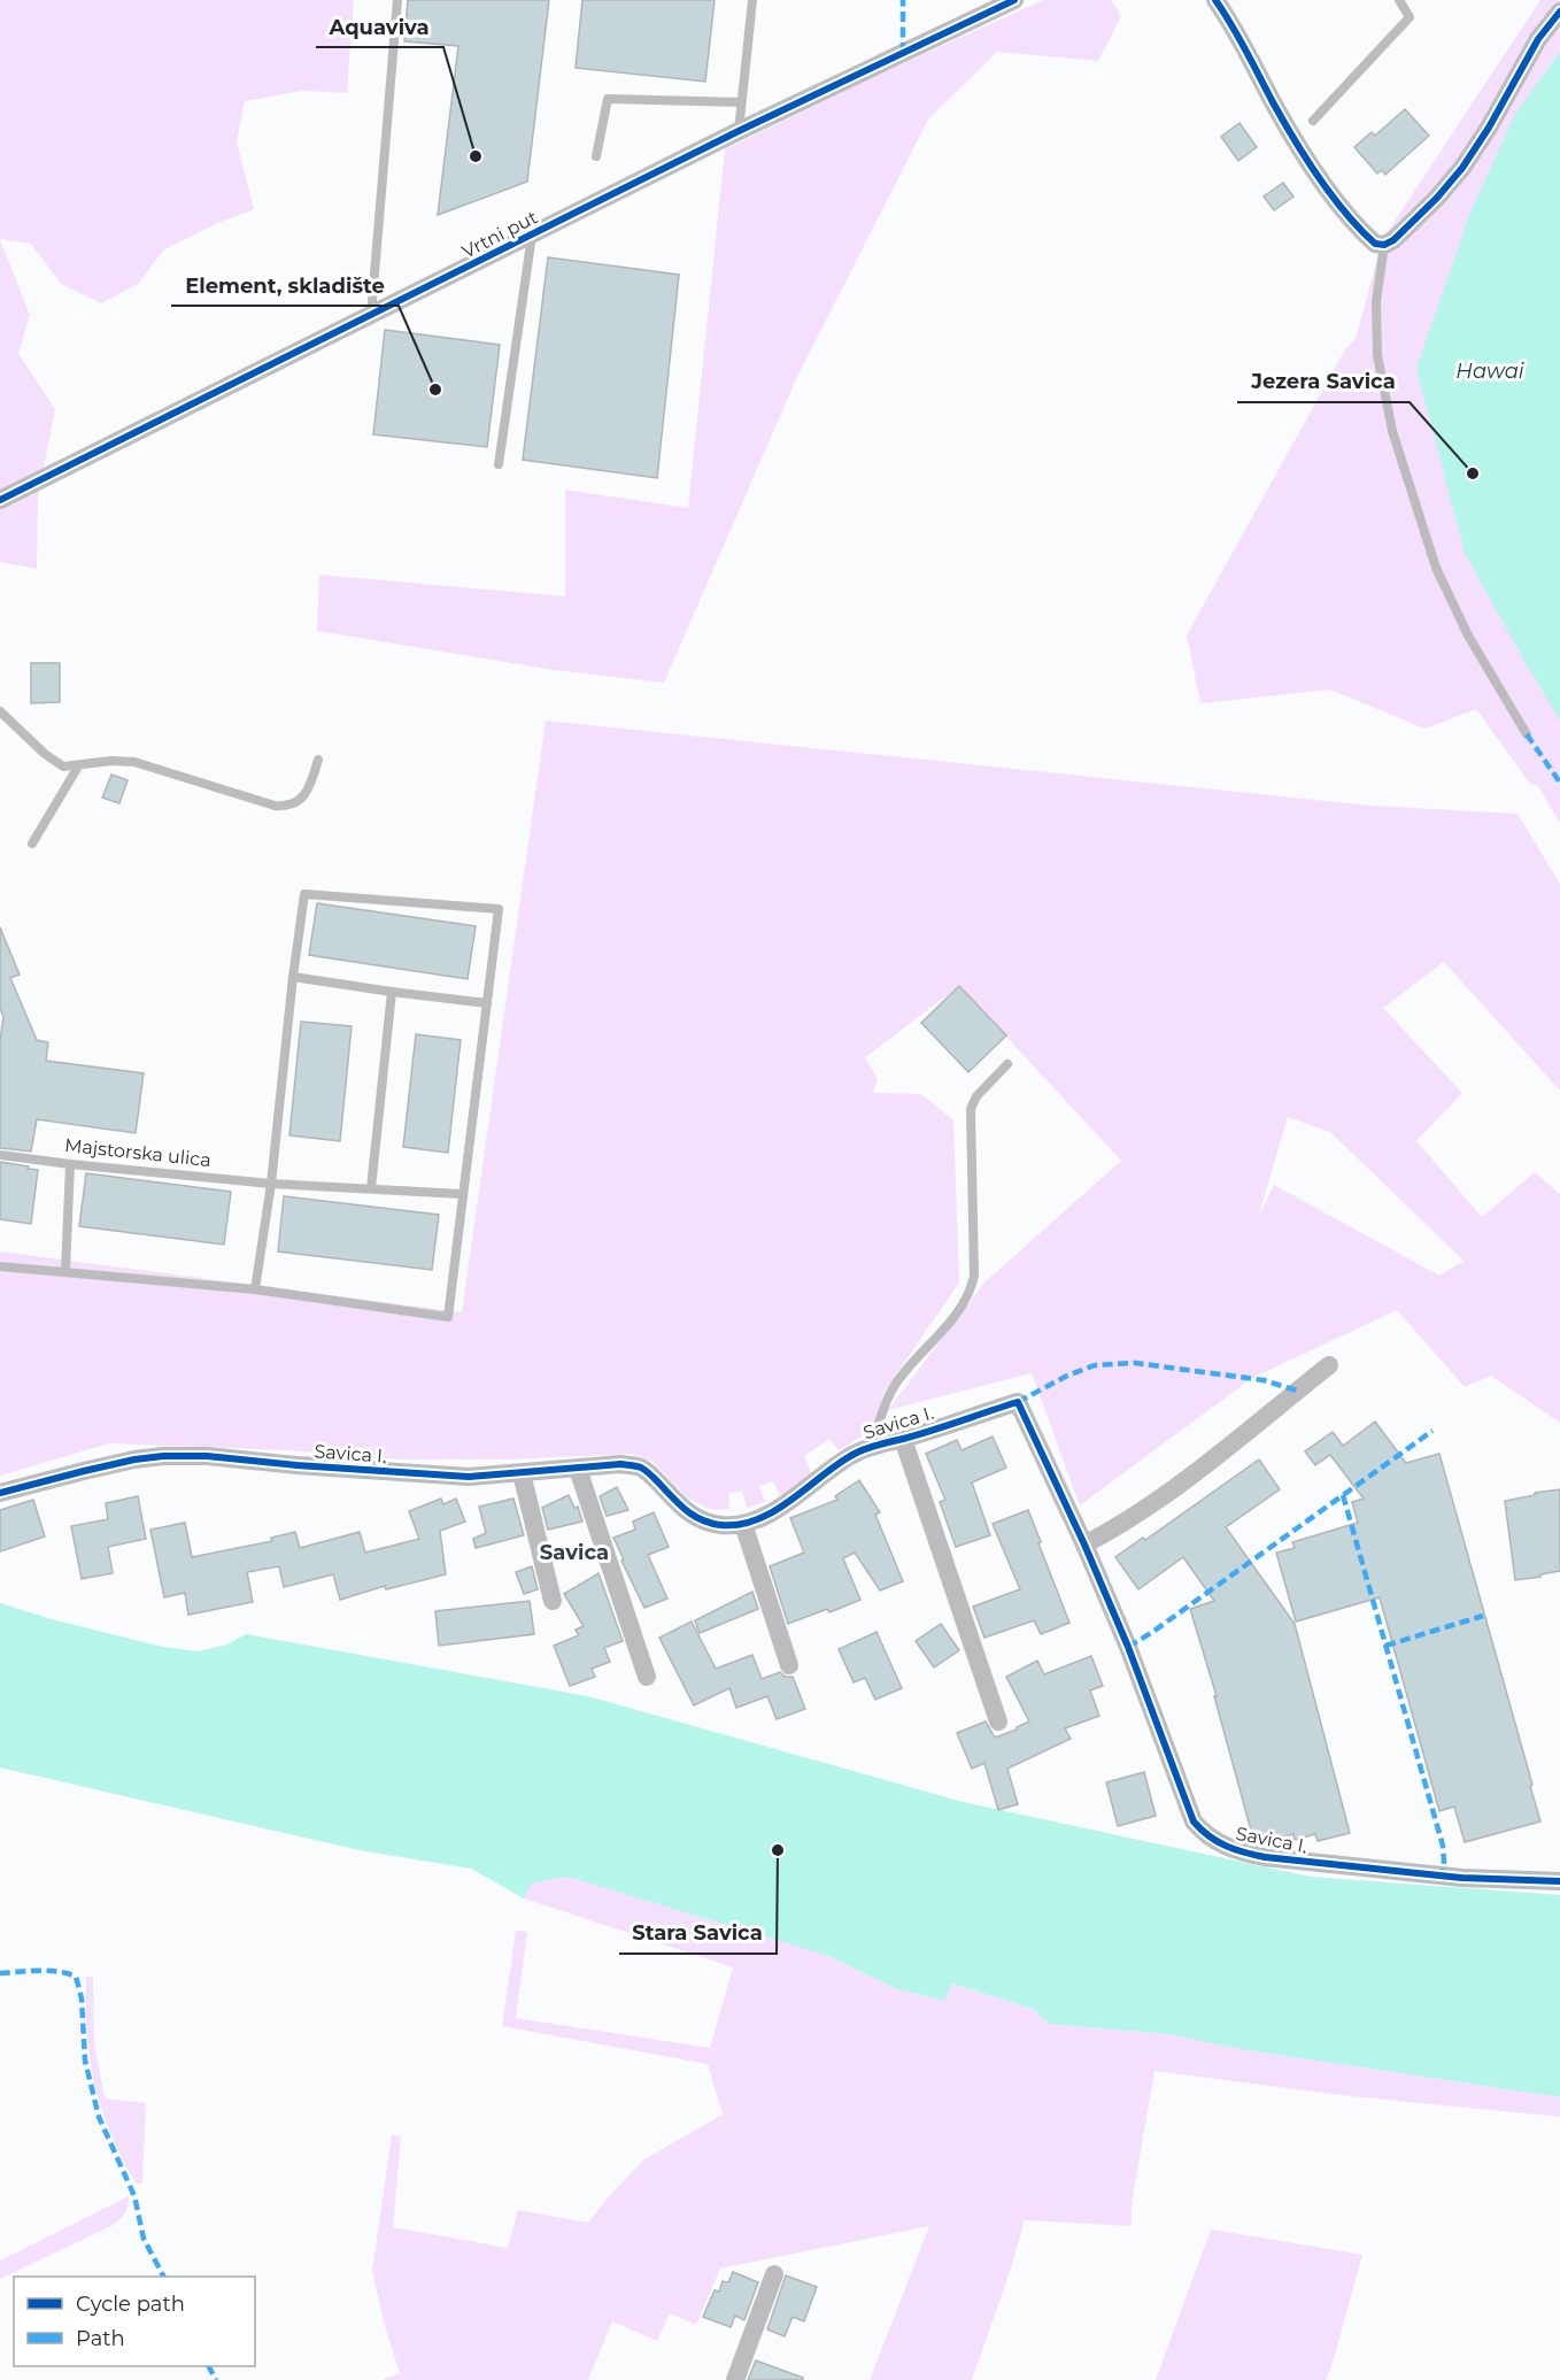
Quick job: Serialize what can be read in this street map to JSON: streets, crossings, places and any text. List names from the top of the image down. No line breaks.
{"streets":{"street":["Vrtni put","Savica I."],"lane":["Majstorska ulica"]},"districts":["Savica"],"water":["Hawai"],"places":["Aquaviva","Element, skladište","Jezera Savica","Stara Savica"],"legend":["Cycle path","Path"]}
